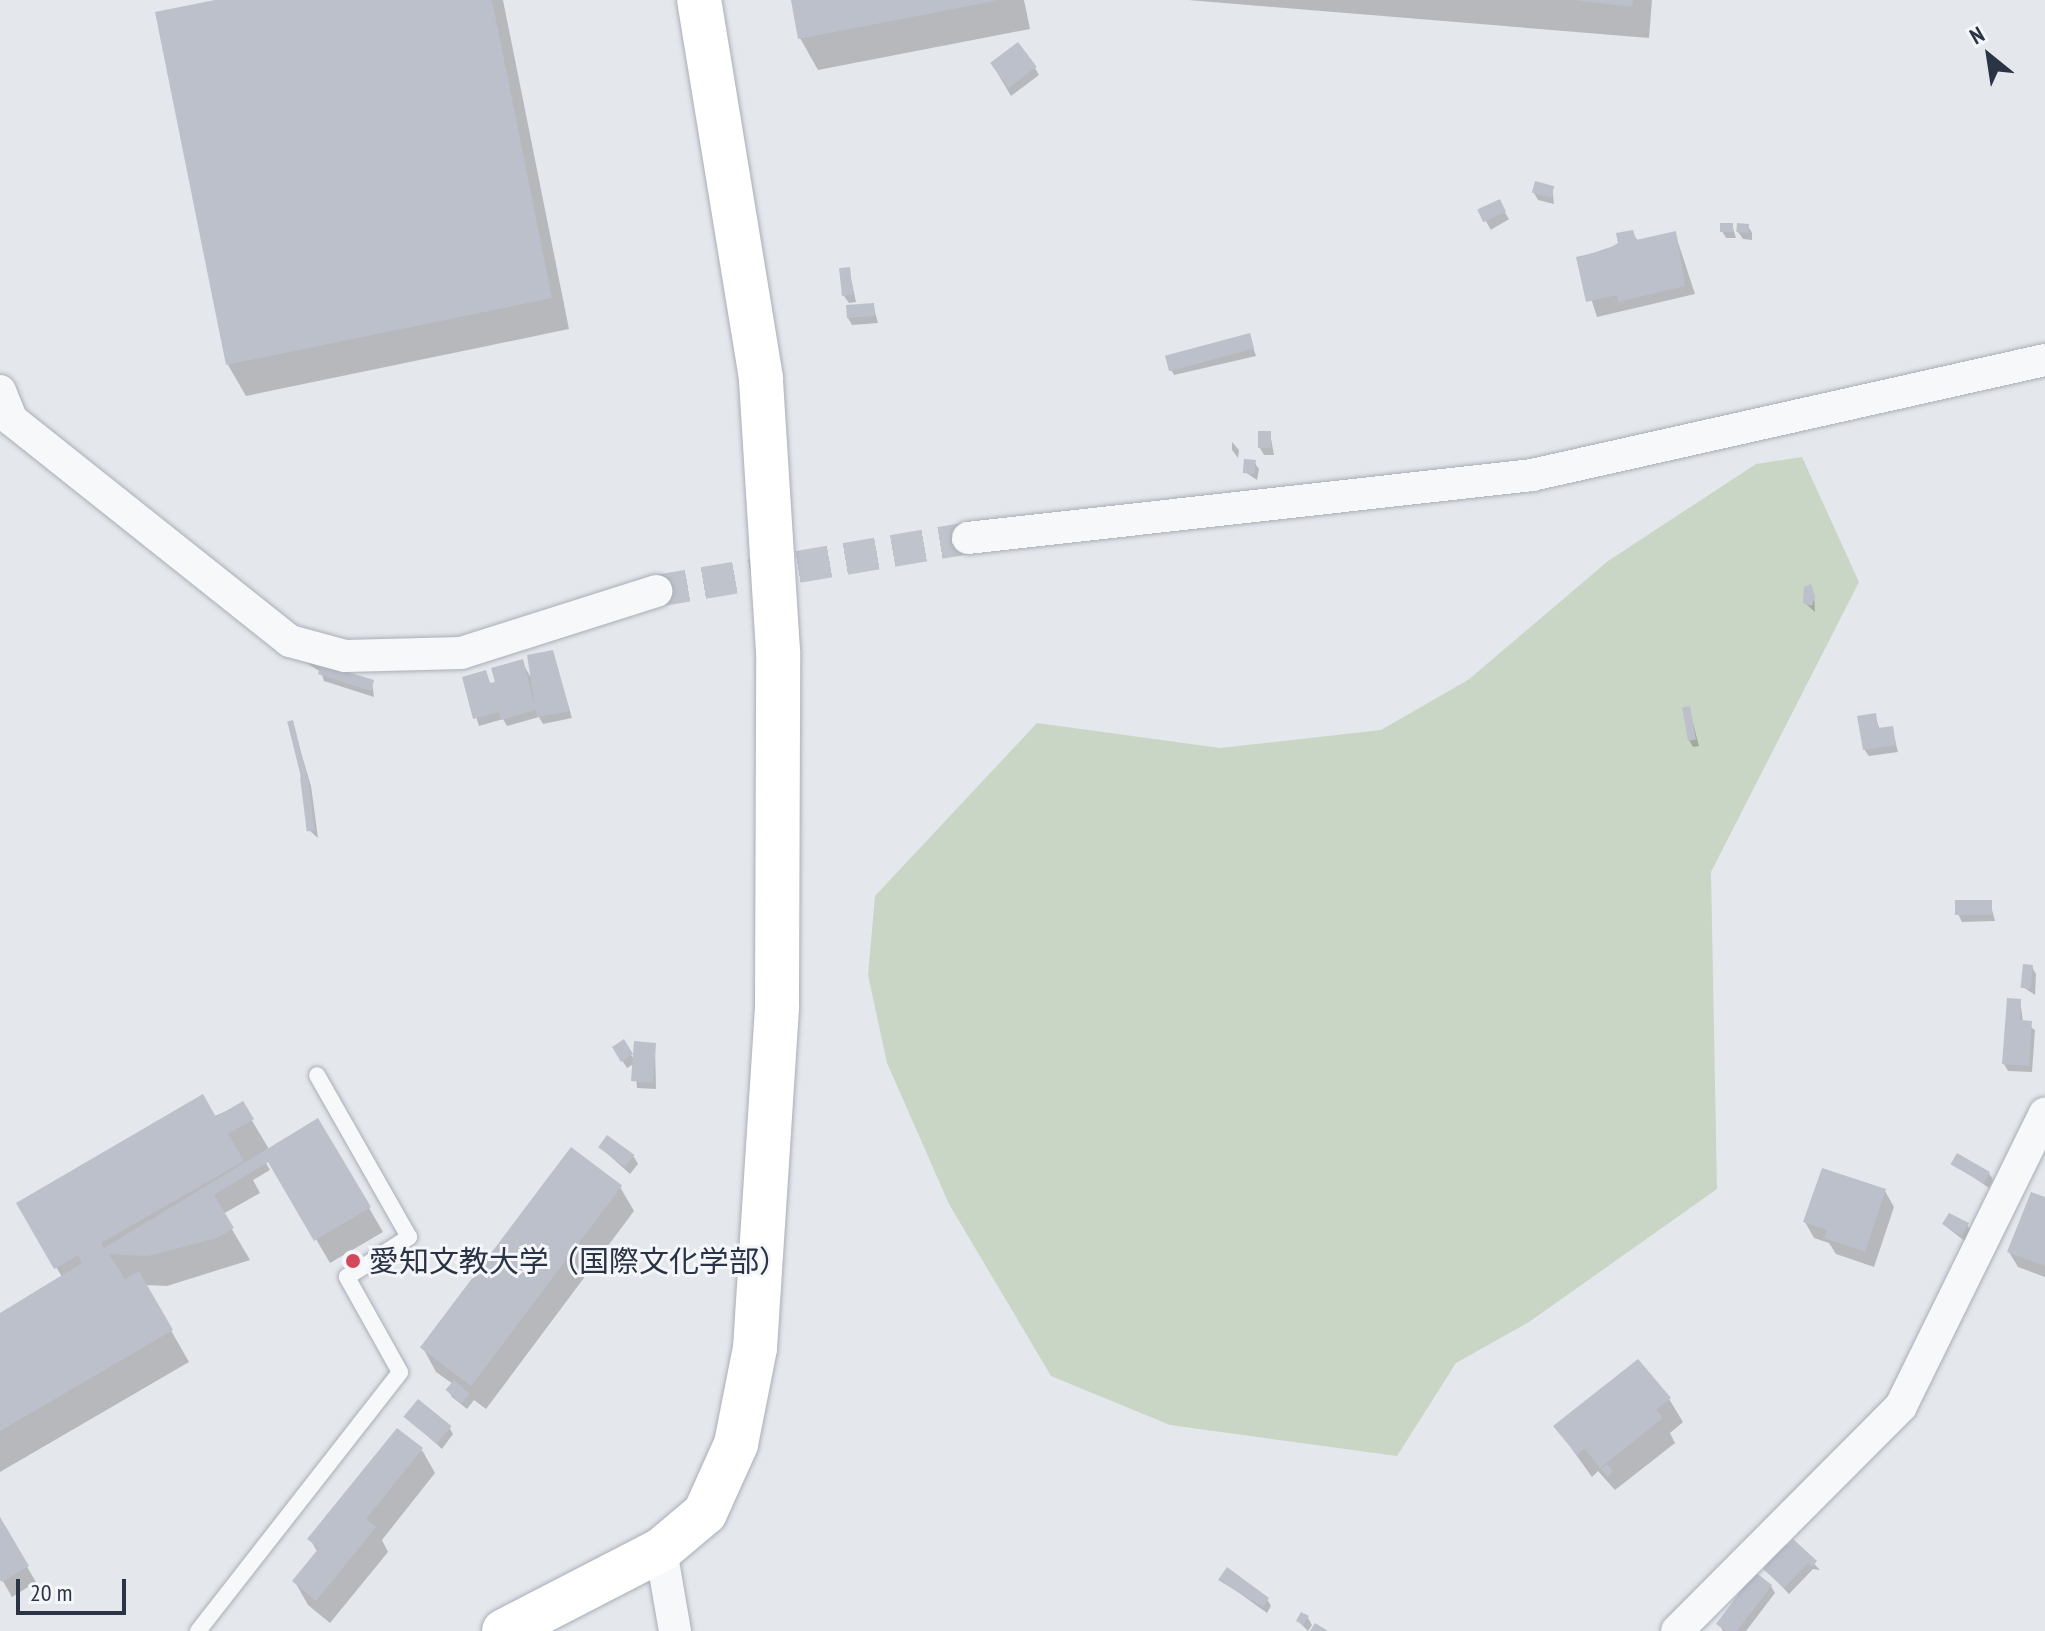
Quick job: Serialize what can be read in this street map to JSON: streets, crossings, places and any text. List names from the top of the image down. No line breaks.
{"places":["愛知文教大学（国際文化学部）"],"scale_bar":"20 m","north":"top left"}
